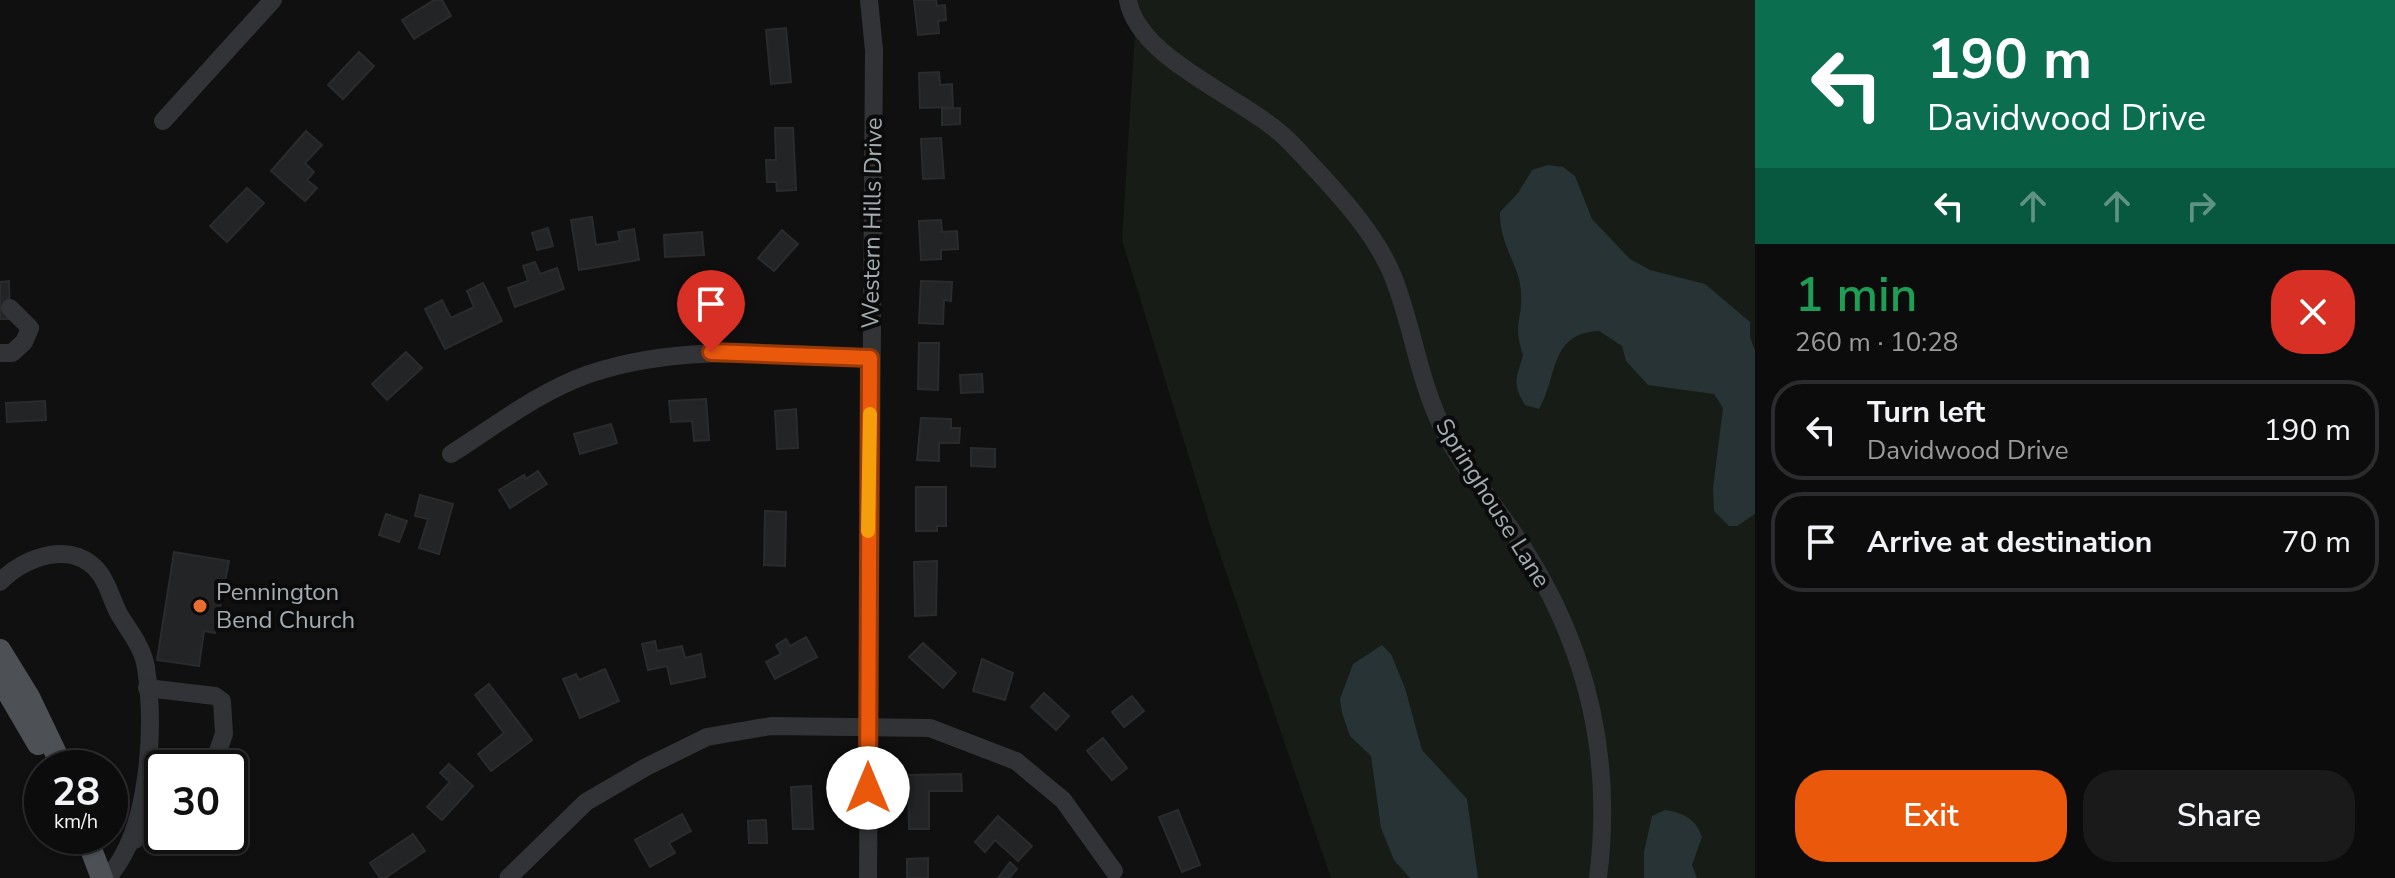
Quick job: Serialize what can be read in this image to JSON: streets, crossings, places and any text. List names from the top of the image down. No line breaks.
{"streets":{"street":["Western Hills Drive","Springhouse Lane"]},"places":["Pennington Bend Church"],"page":{"turn":["190 m","Davidwood Drive"],"heading":["1 min","260 m · 10:28"],"list":[{"name":"Turn left","note":"Davidwood Drive","value":"190 m"},{"name":"Arrive at destination","value":"70 m"}],"speed":"28 km/h","limit":"30","buttons":["Exit","Share"]}}
